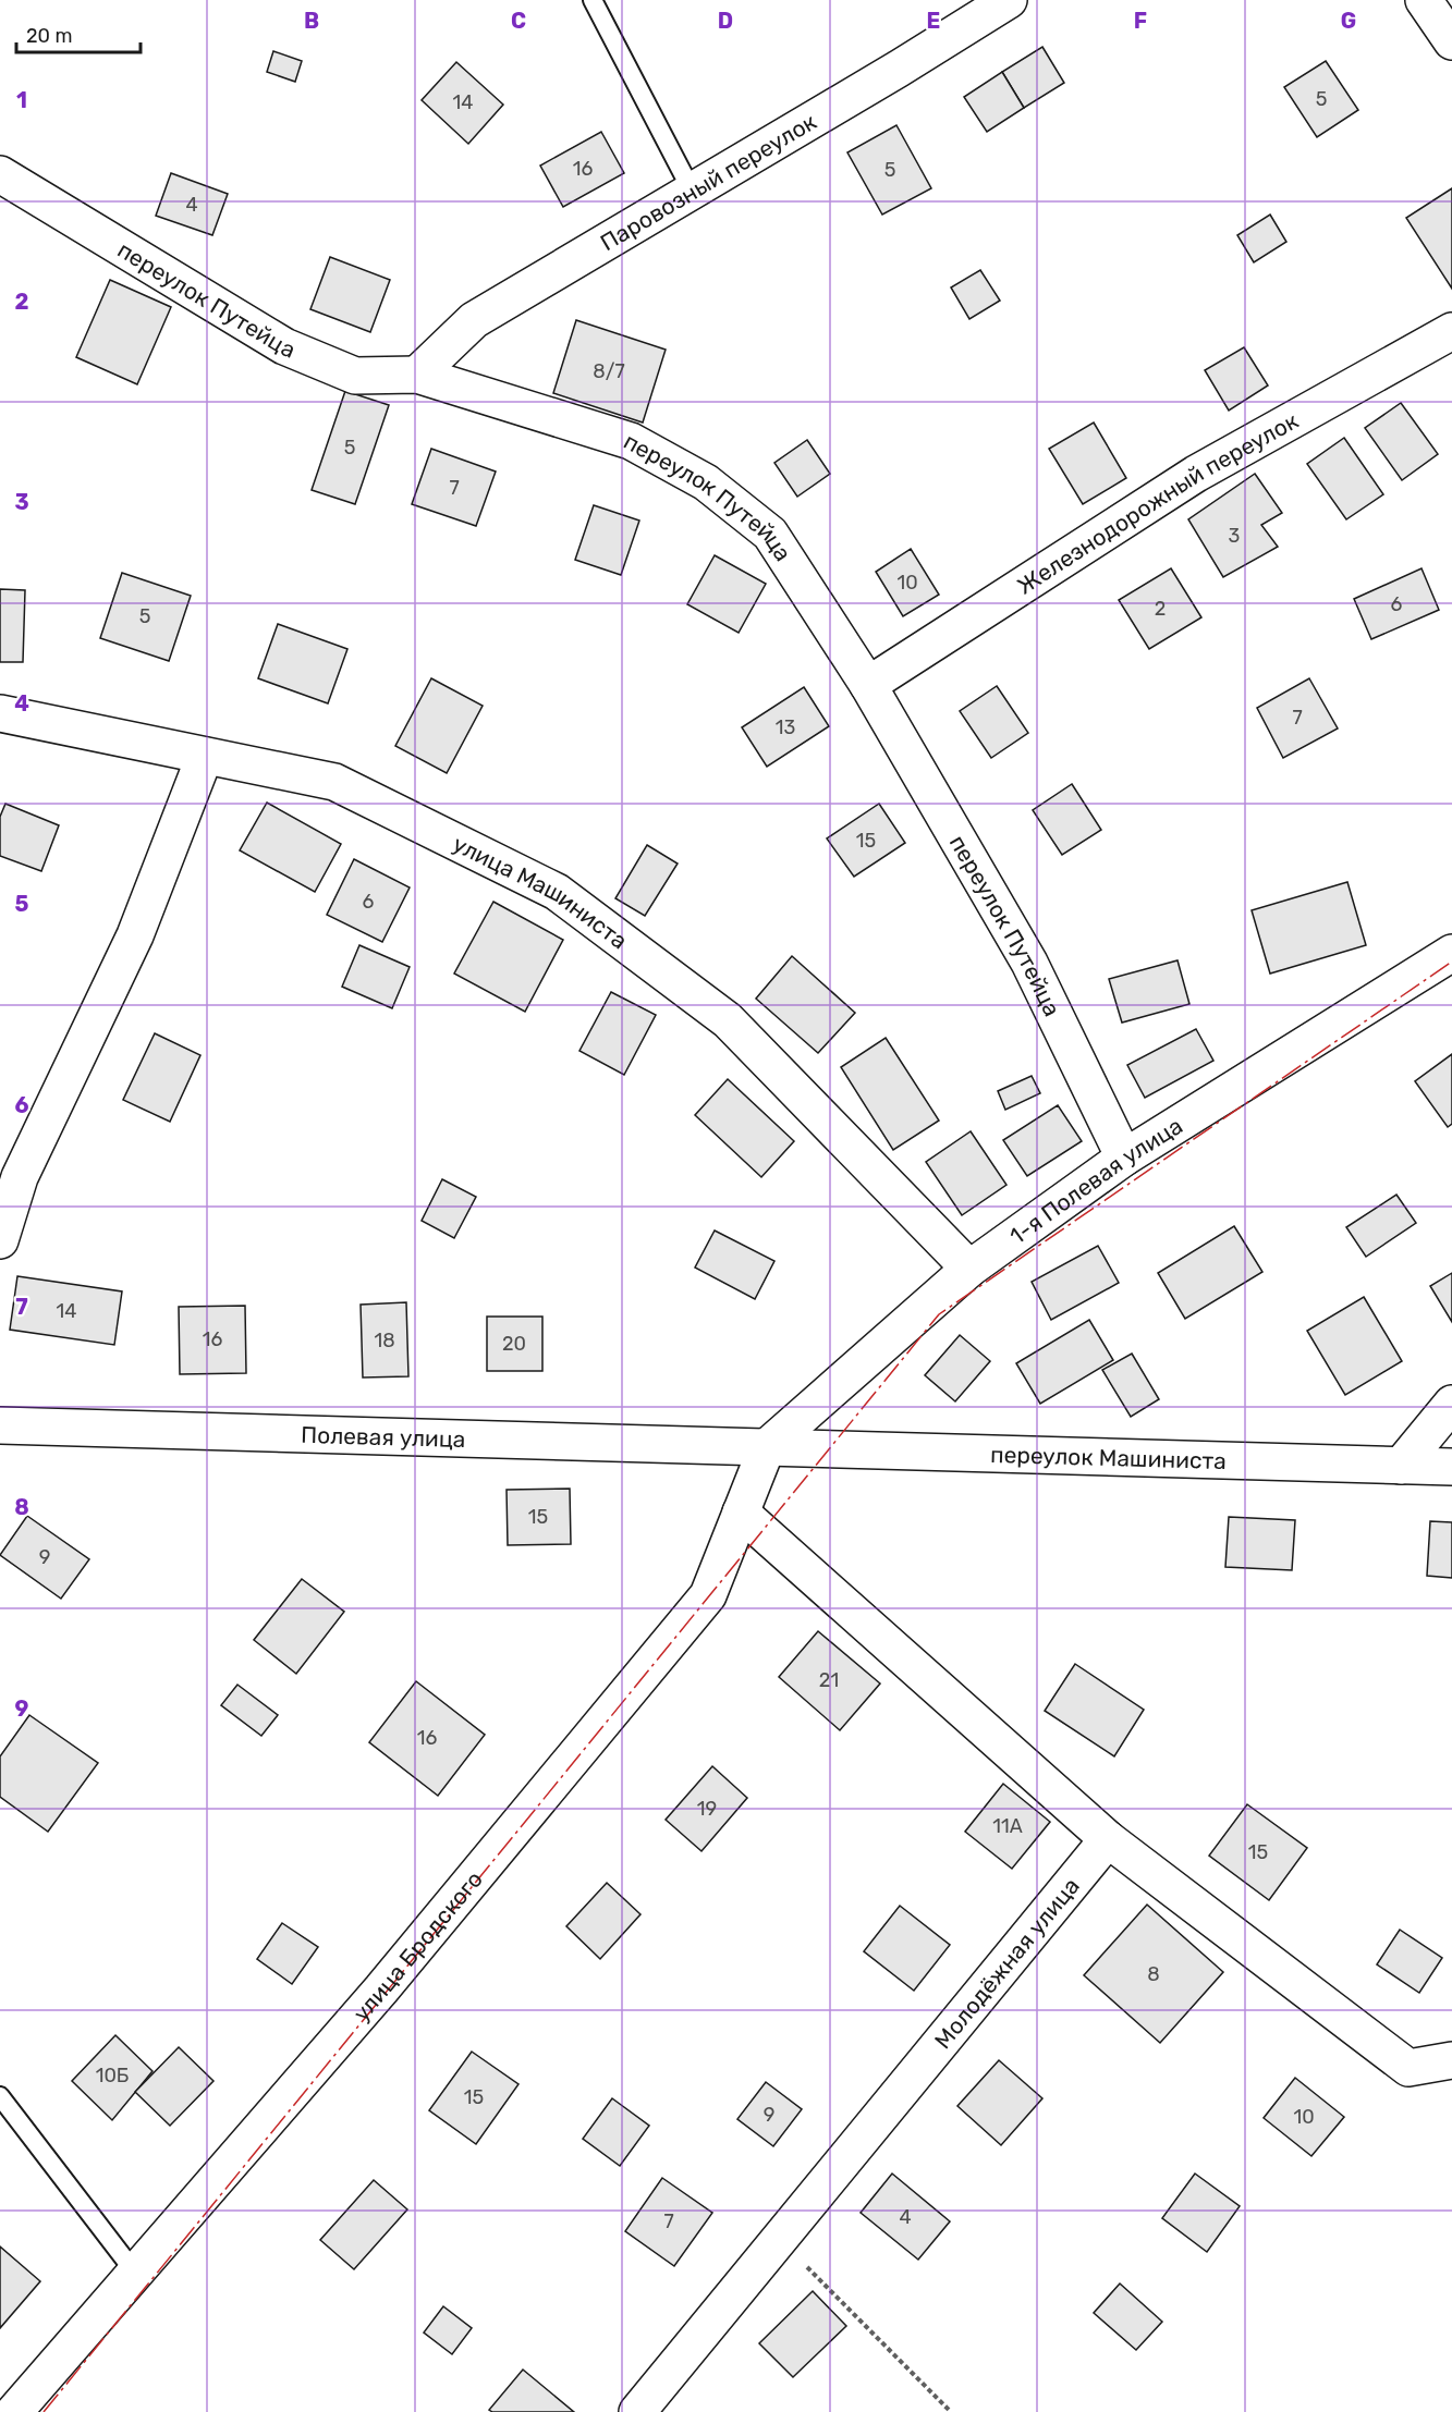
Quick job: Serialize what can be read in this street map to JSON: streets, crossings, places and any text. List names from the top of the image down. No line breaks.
{"streets":{"street":["Паровозный переулок","переулок Путейца","Железнодорожный переулок","улица Машиниста","1-я Полевая улица","Полевая улица","переулок Машиниста","улица Бродского","Молодёжная улица"]},"crossings":[["Паровозный переулок","переулок Путейца"],["переулок Путейца","Железнодорожный переулок"],["переулок Путейца","1-я Полевая улица"],["улица Машиниста","1-я Полевая улица"],["1-я Полевая улица","Полевая улица"],["1-я Полевая улица","переулок Машиниста"],["1-я Полевая улица","улица Бродского"],["Полевая улица","переулок Машиниста"],["Полевая улица","улица Бродского"],["переулок Машиниста","улица Бродского"]],"house_numbers":["5","14","16","5","4","8/7","5","7","3","10","6","2","5","7","13","15","6","14","16","18","20","15","9","21","16","19","11А","15","8","10Б","15","9","10","4","7"],"scale_bar":"20 m","grid":{"columns":["B","C","D","E","F","G"],"rows":["1","2","3","4","5","6","7","8","9"]}}
